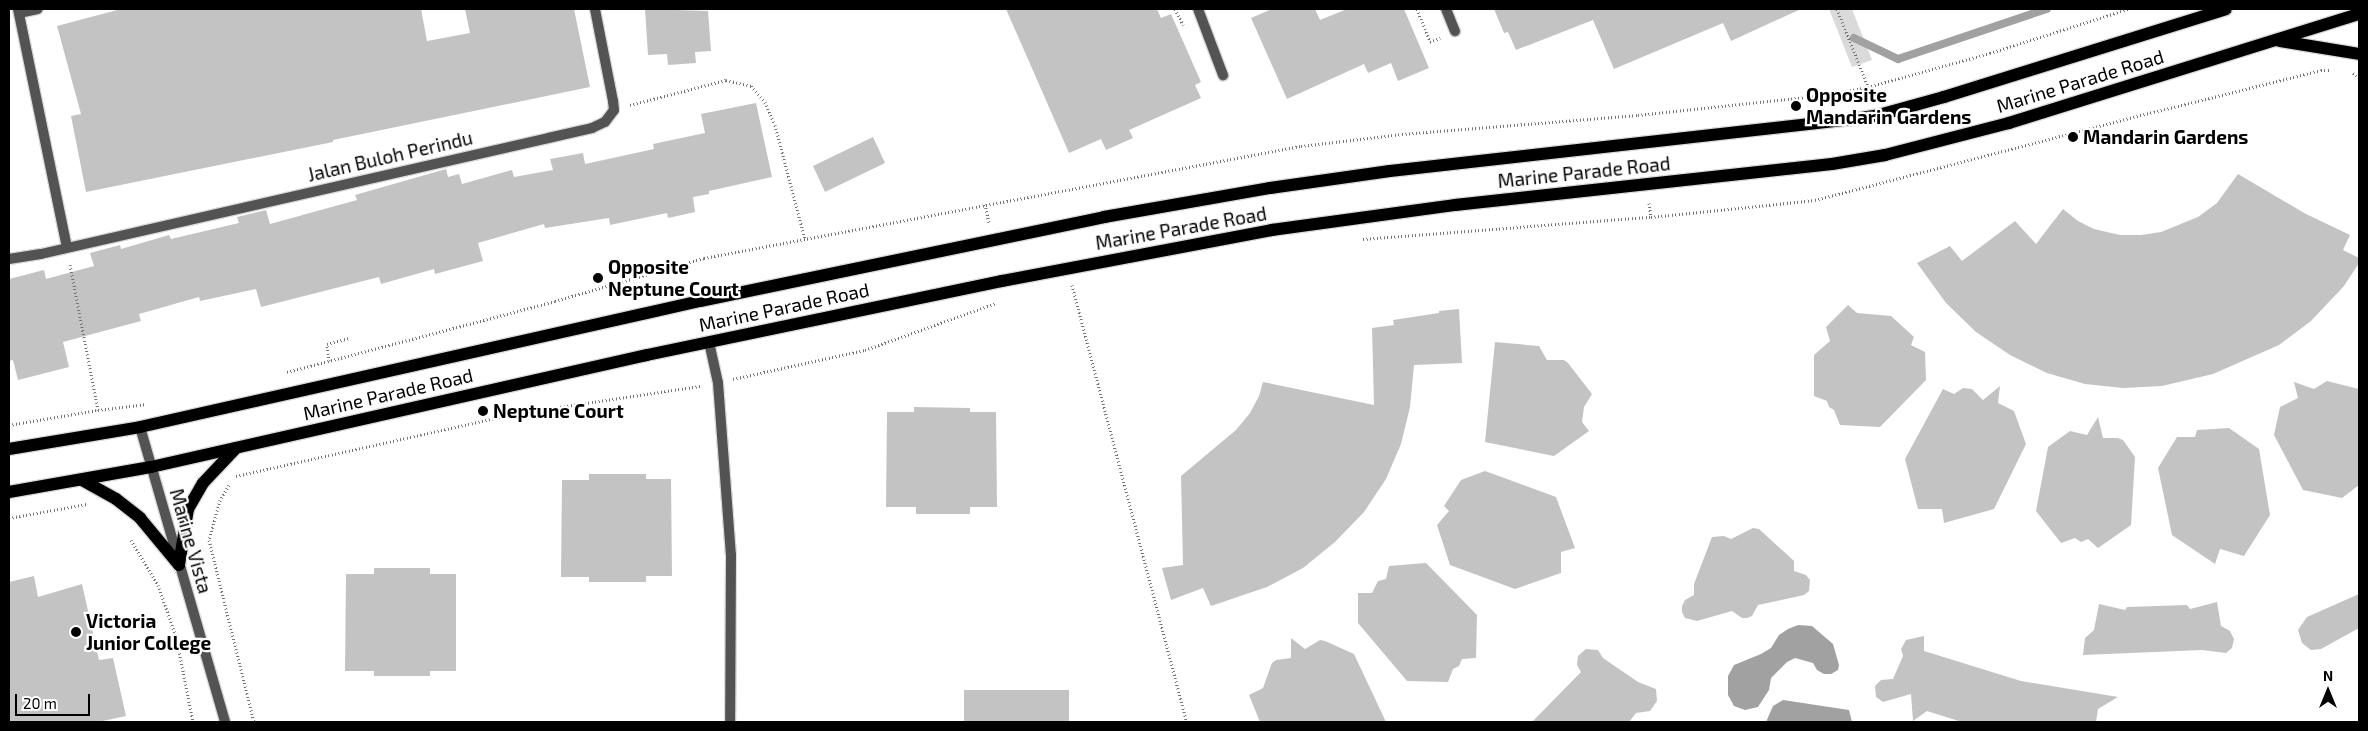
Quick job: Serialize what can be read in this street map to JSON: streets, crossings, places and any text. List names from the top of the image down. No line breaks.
{"streets":{"main road":["Marine Parade Road"],"street":["Jalan Buloh Perindu","Marine Vista"]},"crossings":[["Marine Parade Road","Marine Vista"]],"places":["Opposite Mandarin Gardens","Mandarin Gardens","Opposite Neptune Court","Neptune Court","Victoria Junior College"],"scale_bar":"20 m","north":"top"}
